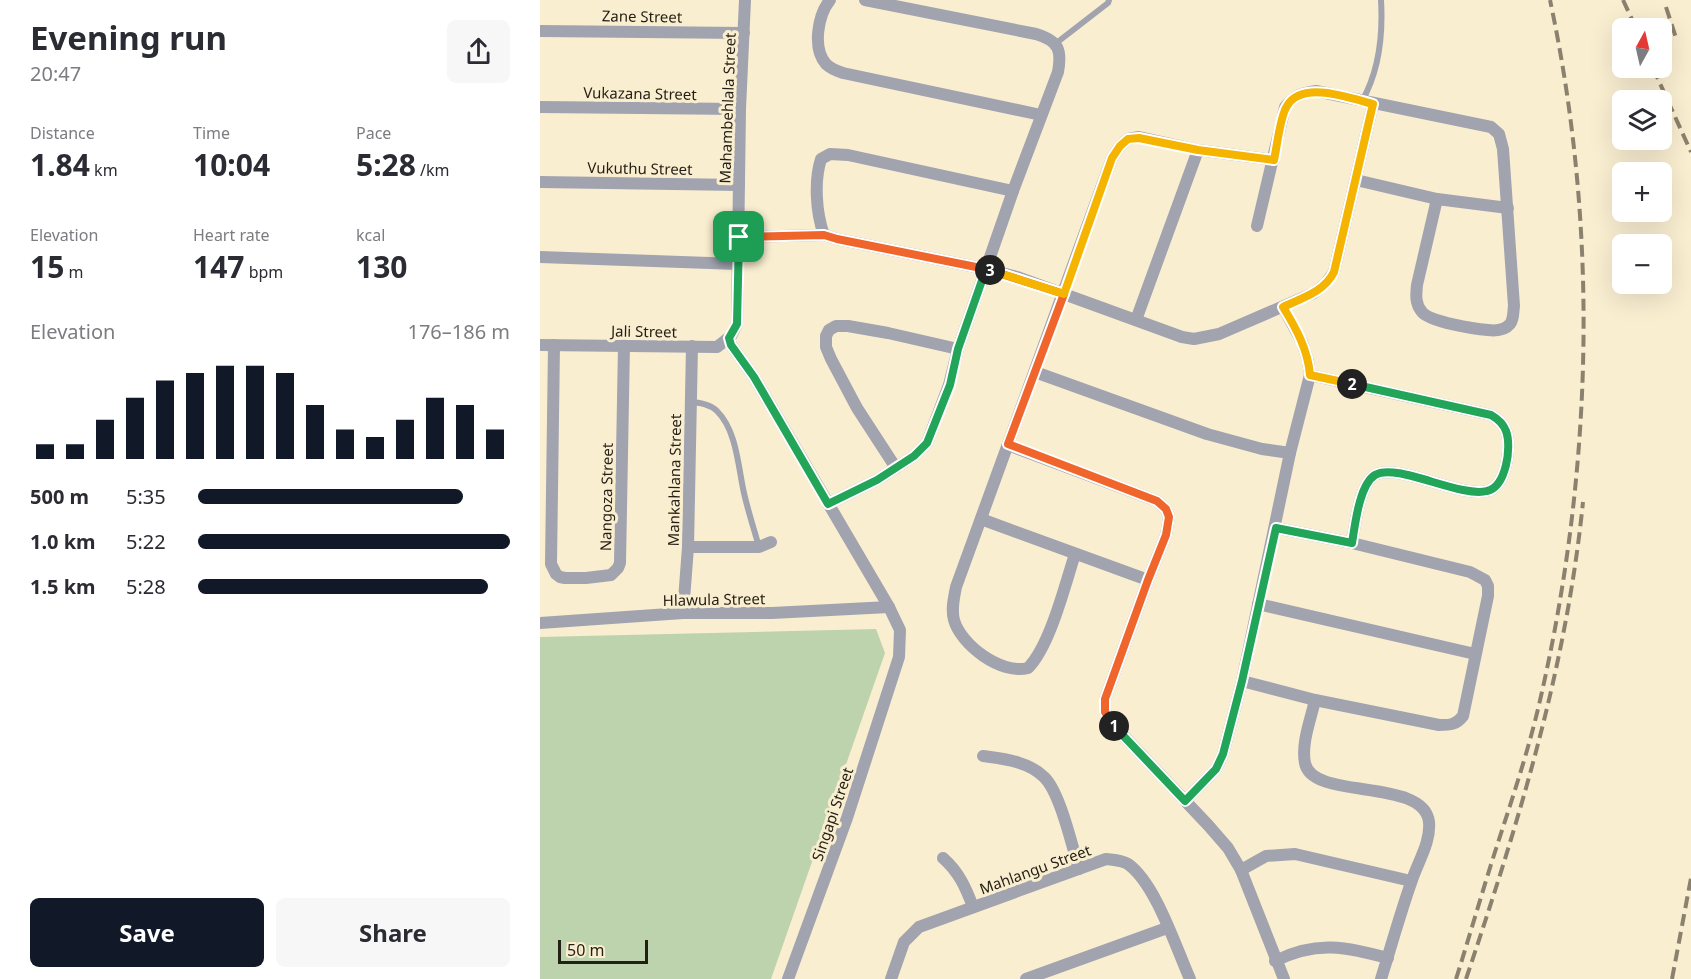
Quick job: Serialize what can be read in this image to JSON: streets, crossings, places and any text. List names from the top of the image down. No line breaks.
{"streets":{"street":["Zane Street","Vukazana Street","Mahambehlala Street","Vukuthu Street","Jali Street","Mankahlana Street","Nangoza Street","Hlawula Street","Singapi Street","Mahlangu Street"]},"crossings":[["Zane Street","Mahambehlala Street"],["Vukazana Street","Mahambehlala Street"],["Mahambehlala Street","Vukuthu Street"],["Mahambehlala Street","Jali Street"],["Mahambehlala Street","Singapi Street"],["Jali Street","Mankahlana Street"],["Jali Street","Nangoza Street"],["Jali Street","Singapi Street"],["Mankahlana Street","Hlawula Street"],["Hlawula Street","Singapi Street"]],"scale_bar":"50 m","north":"top","page":{"heading":["Evening run","20:47"],"map_buttons":["+","−"],"stats":[["Distance","1.84 km"],["Time","10:04"],["Pace","5:28 /km"],["Elevation","15 m"],["Heart rate","147 bpm"],["kcal","130"]],"pins":["3","2","1"],"chart":["Elevation","176–186 m"],"list":[{"name":"500 m","note":"5:35"},{"name":"1.0 km","note":"5:22"},{"name":"1.5 km","note":"5:28"}],"buttons":["Save","Share"],"scale":"50 m"}}
